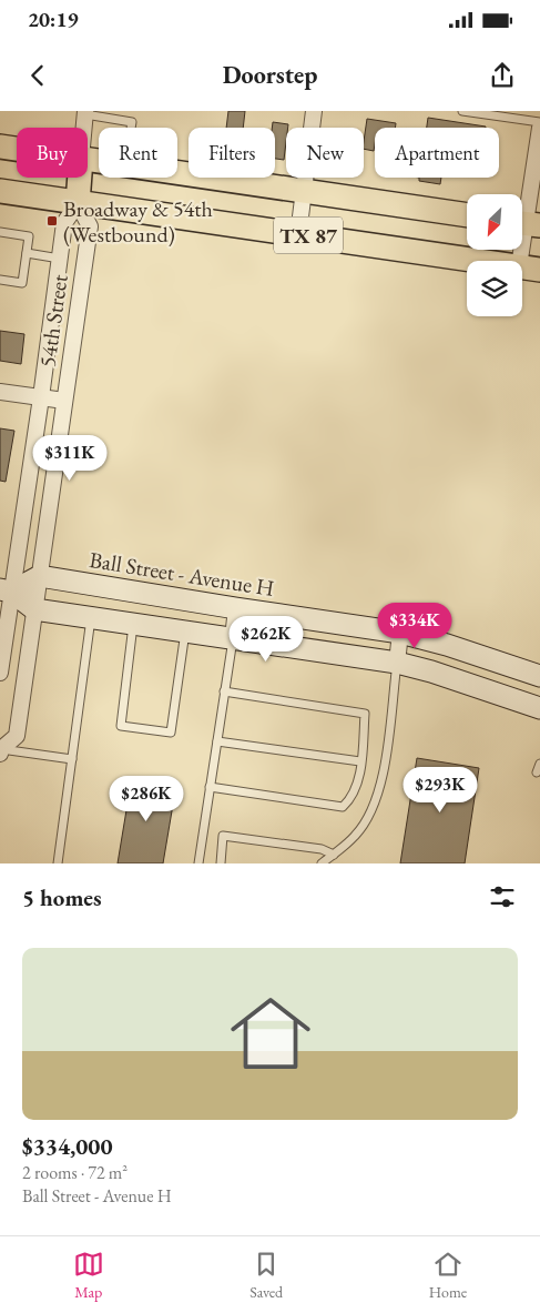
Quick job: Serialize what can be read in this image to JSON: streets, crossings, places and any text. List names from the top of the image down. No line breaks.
{"streets":{"main road":["TX 87"],"street":["54th Street","Ball Street - Avenue H"]},"crossings":[["TX 87","54th Street"],["54th Street","Ball Street - Avenue H"]],"places":{"transit":["Broadway & 54th (Westbound)"]},"north":"bottom left","page":{"status":"20:19","header":"Doorstep","chip":["Buy","Rent","Filters","New","Apartment"],"price":["$311K","$334K","$262K","$293K","$286K"],"heading":"5 homes","list":[{"name":"$334,000","note":"2 rooms · 72 m² · Ball Street - Avenue H"}],"tabs":["Map","Saved","Home"]}}
